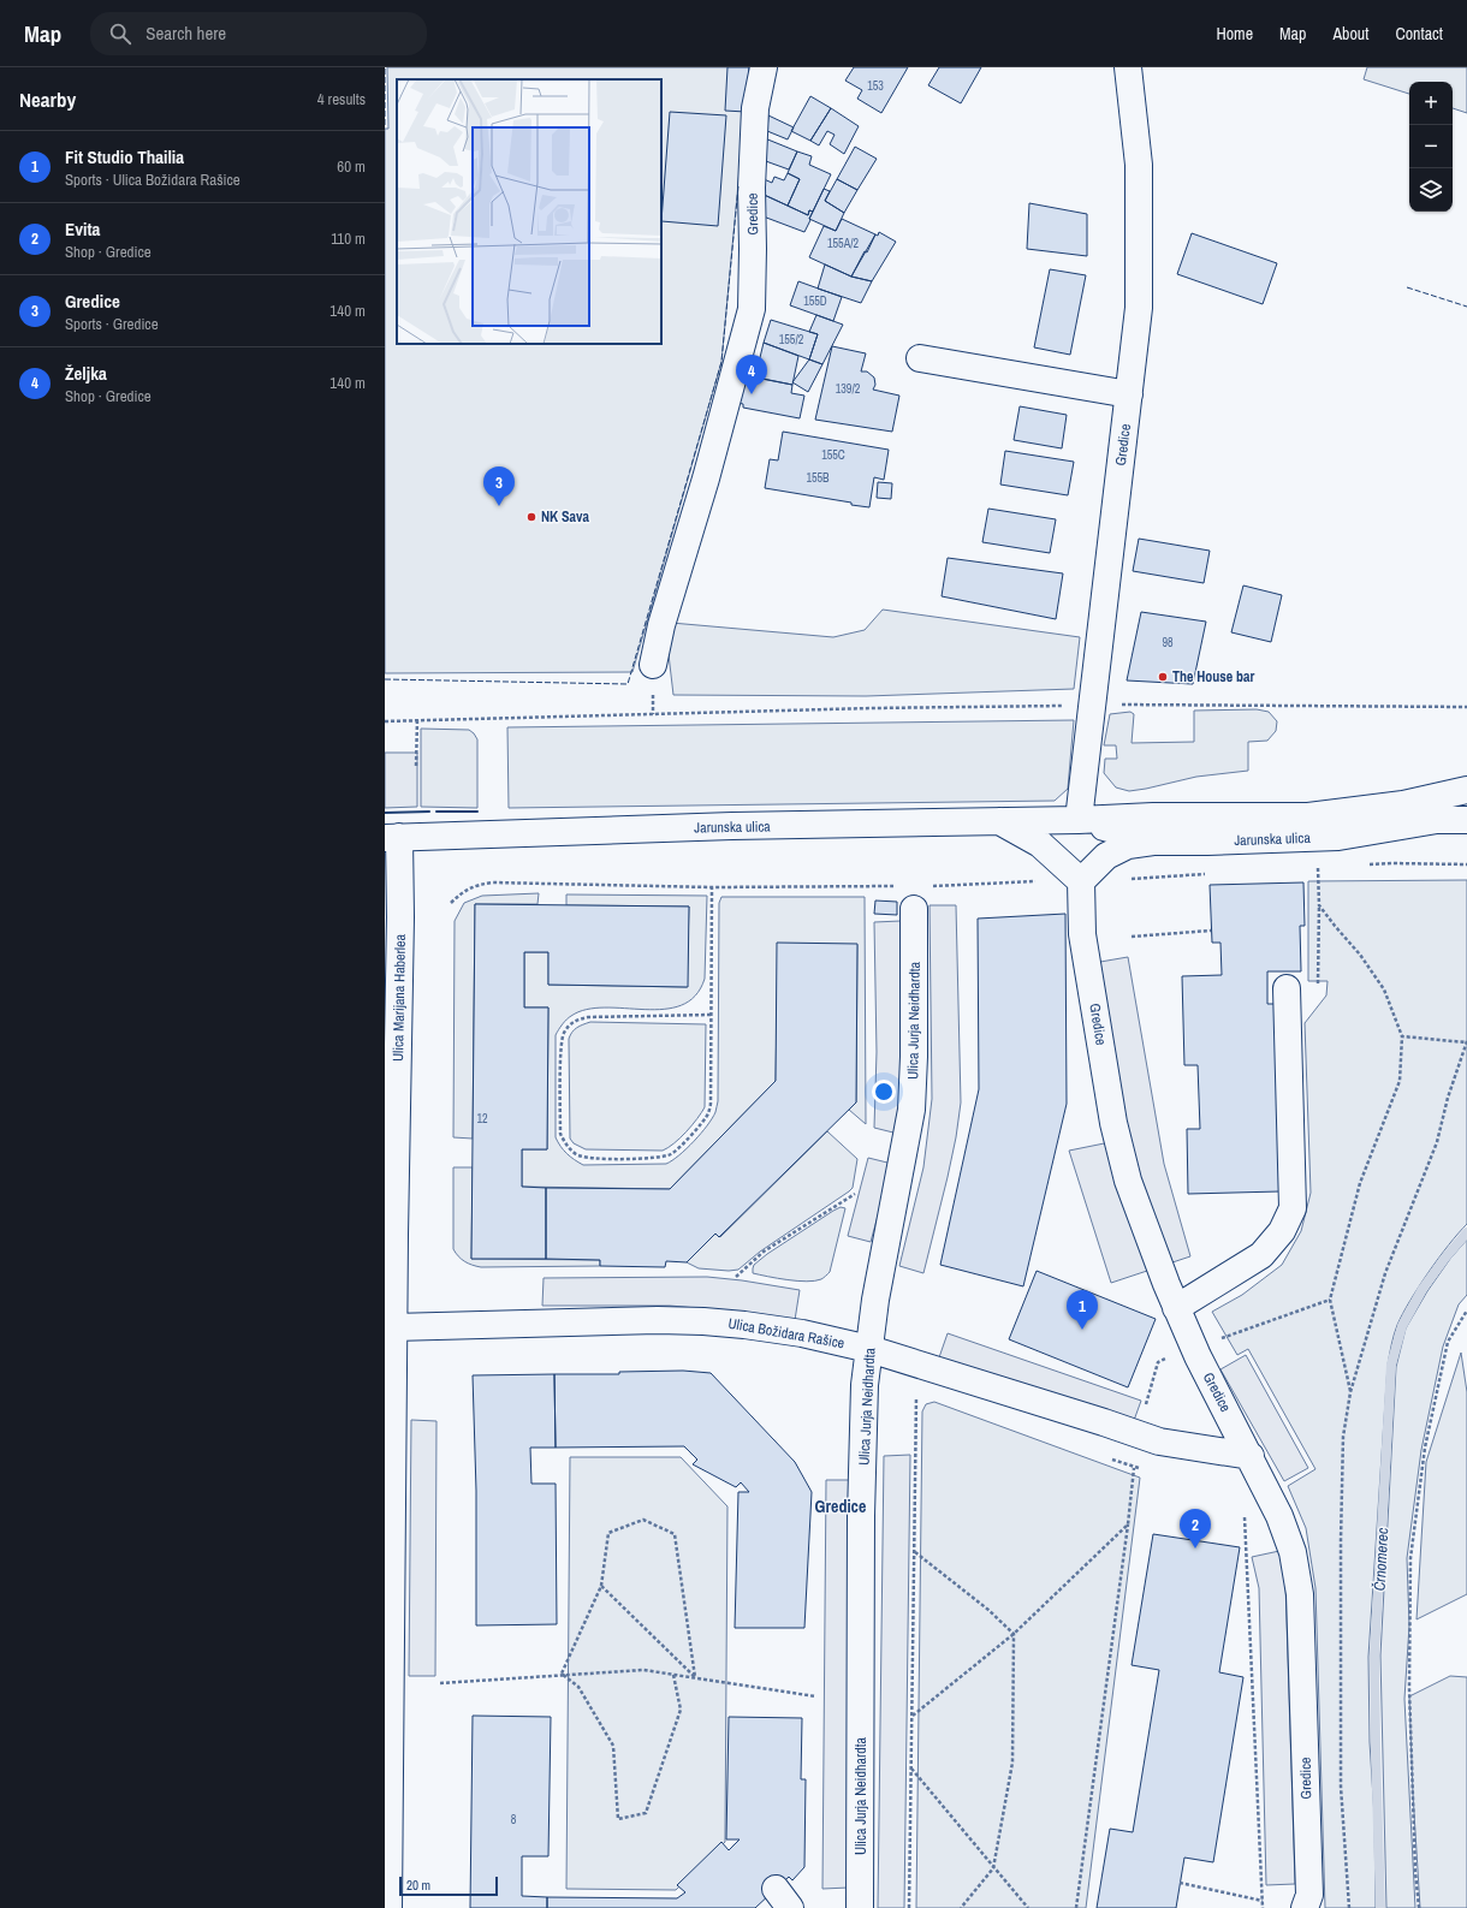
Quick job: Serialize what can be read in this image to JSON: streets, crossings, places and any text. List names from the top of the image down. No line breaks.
{"streets":{"street":["Gredice","Jarunska ulica","Ulica Marijana Haberlea","Ulica Jurja Neidhardta","Ulica Božidara Rašice"]},"crossings":[["Gredice","Jarunska ulica"],["Gredice","Ulica Božidara Rašice"],["Jarunska ulica","Ulica Marijana Haberlea"],["Ulica Marijana Haberlea","Ulica Božidara Rašice"],["Ulica Jurja Neidhardta","Ulica Božidara Rašice"]],"districts":["Gredice"],"water":["Črnomerec"],"places":["NK Sava","The House bar"],"house_numbers":["153","155A/2","155D","155/2","139/2","155C","155B","98","12","8"],"scale_bar":"20 m","page":{"header":"Map","search":"Search here","nav":["Home","Map","About","Contact"],"heading":["Nearby","4 results"],"map_buttons":["+","−"],"list":[{"mark":"1","name":"Fit Studio Thailia","note":"Sports · Ulica Božidara Rašice","value":"60 m"},{"mark":"2","name":"Evita","note":"Shop · Gredice","value":"110 m"},{"mark":"3","name":"Gredice","note":"Sports · Gredice","value":"140 m"},{"mark":"4","name":"Željka","note":"Shop · Gredice","value":"140 m"}],"pins":["4","3","1","2"],"scale":"20 m"}}
